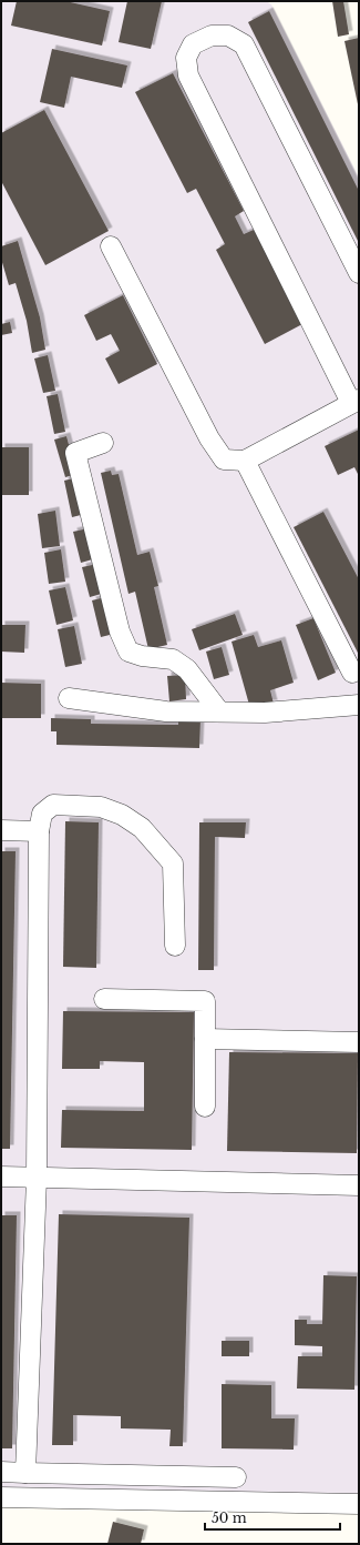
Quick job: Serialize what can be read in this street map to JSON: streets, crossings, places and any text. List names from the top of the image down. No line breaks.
{"scale_bar":"50 m"}
